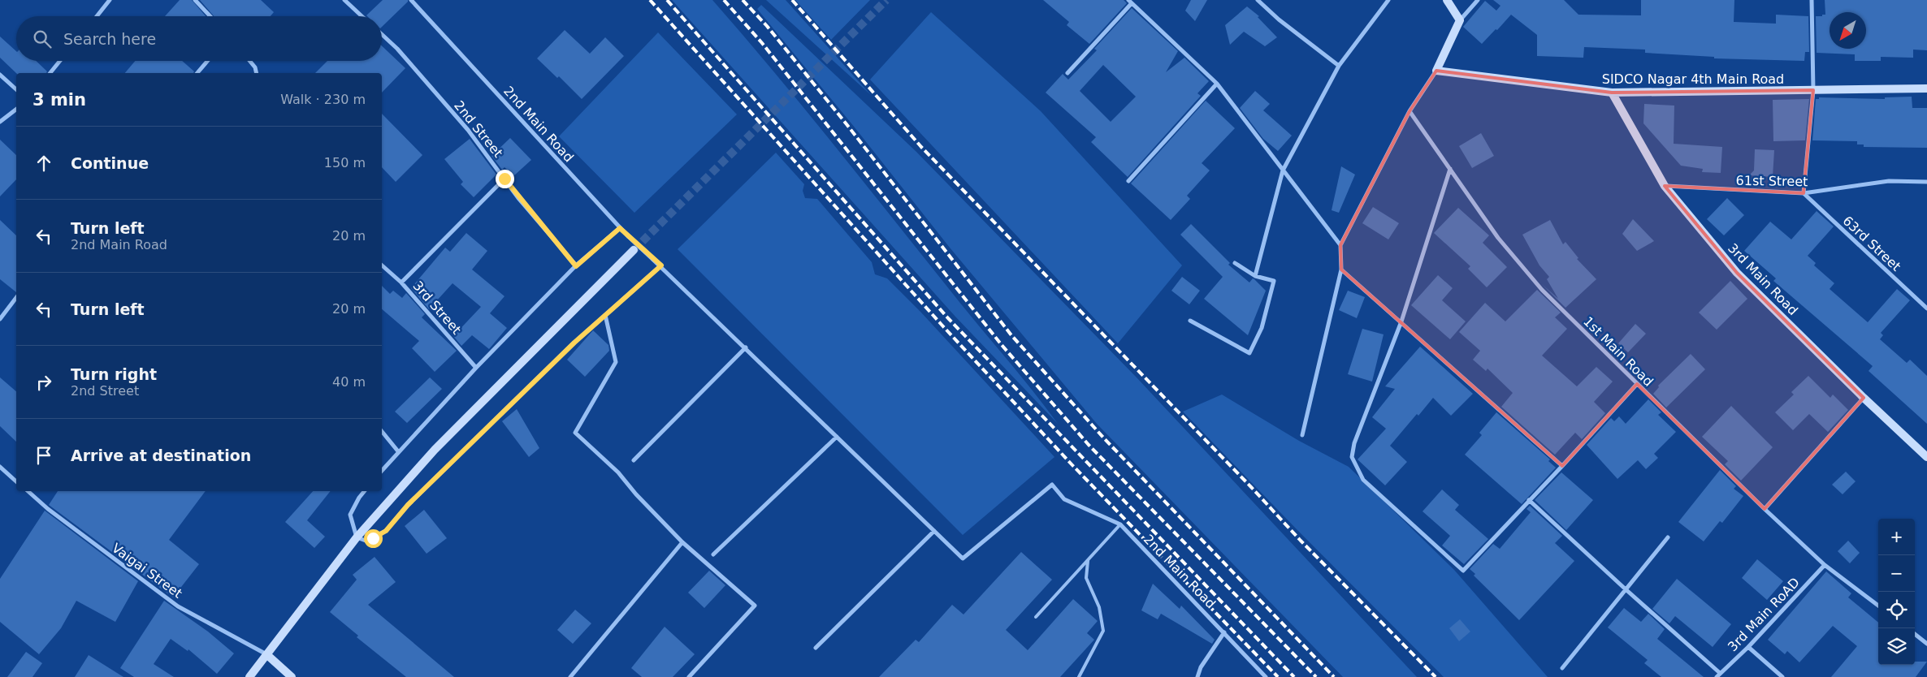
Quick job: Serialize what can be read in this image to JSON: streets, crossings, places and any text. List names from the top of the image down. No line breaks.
{"streets":{"street":["SIDCO Nagar 4th Main Road","2nd Main Road","2nd Street","61st Street","63rd Street","3rd Main Road","3rd Street","1st Main Road","Vaigai Street","3rd Main RoAD"]},"crossings":[["SIDCO Nagar 4th Main Road","3rd Main Road"],["61st Street","63rd Street"],["61st Street","3rd Main Road"],["1st Main Road","3rd Main RoAD"]],"north":"bottom left","page":{"search":"Search here","heading":["3 min","Walk · 230 m"],"list":[["Continue","150 m"],["Turn left","2nd Main Road","20 m"],["Turn left","20 m"],["Turn right","2nd Street","40 m"],"Arrive at destination"],"map_buttons":["+","−"]}}
